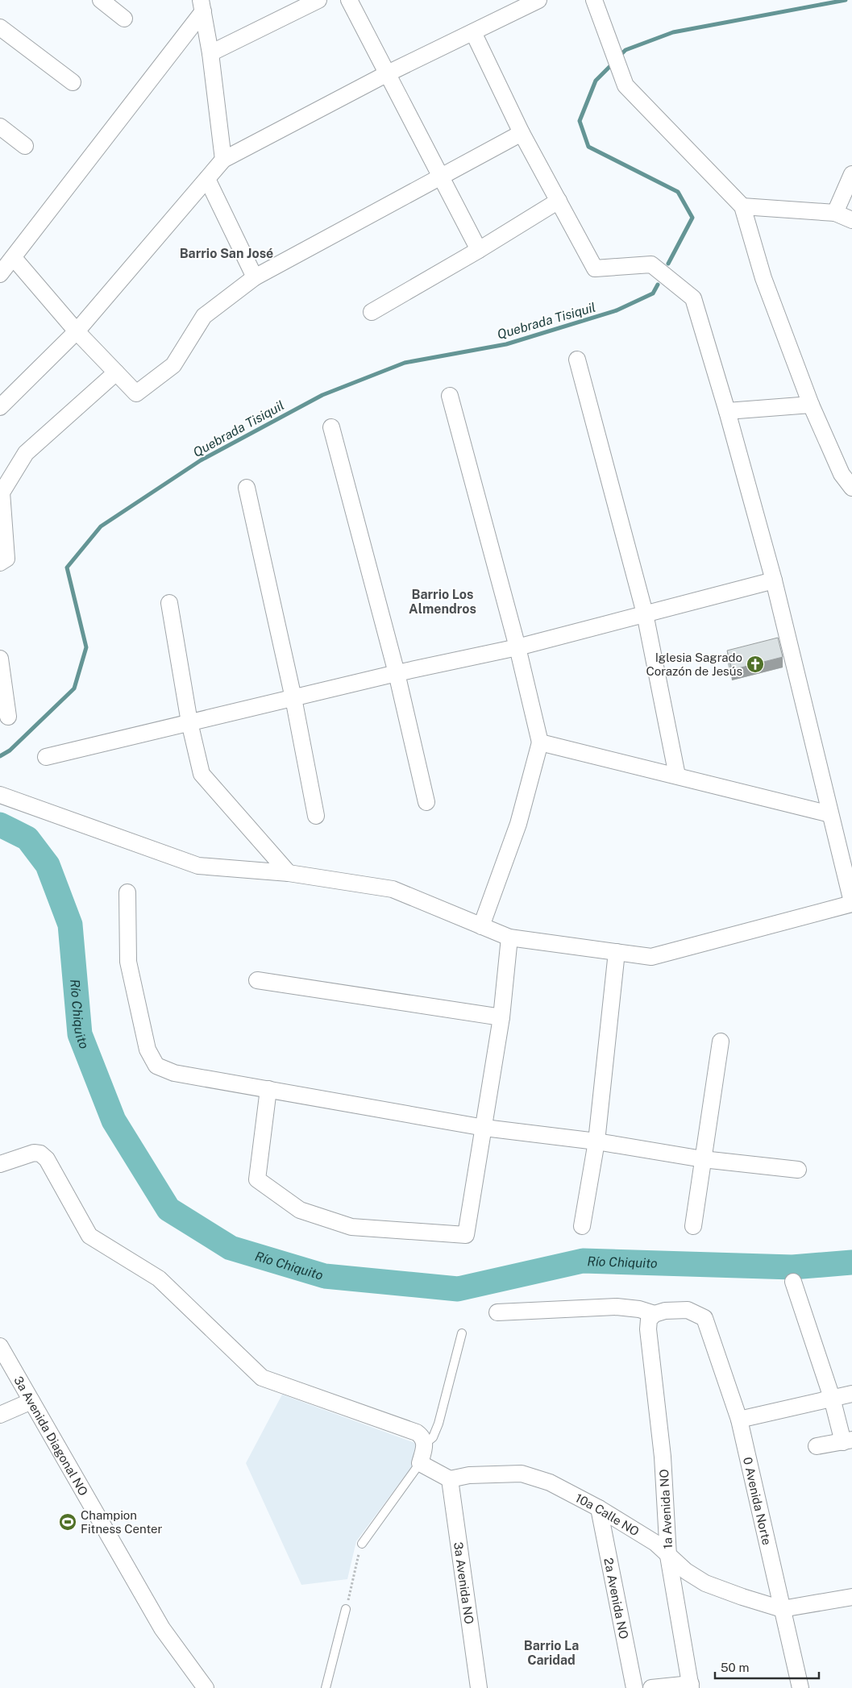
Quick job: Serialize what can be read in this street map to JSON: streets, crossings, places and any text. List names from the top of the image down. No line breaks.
{"streets":{"street":["3a Avenida Diagonal NO","0 Avenida Norte","1a Avenida NO","10a Calle NO","3a Avenida NO","2a Avenida NO"]},"crossings":[["0 Avenida Norte","1a Avenida NO"],["0 Avenida Norte","10a Calle NO"],["1a Avenida NO","10a Calle NO"],["10a Calle NO","3a Avenida NO"],["10a Calle NO","2a Avenida NO"]],"districts":["Barrio San José","Barrio Los Almendros","Barrio La Caridad"],"water":["Quebrada Tisiquil","Río Chiquito"],"places":{"church":["Iglesia Sagrado Corazón de Jesús"],"sports":["Champion Fitness Center"]},"scale_bar":"50 m"}
